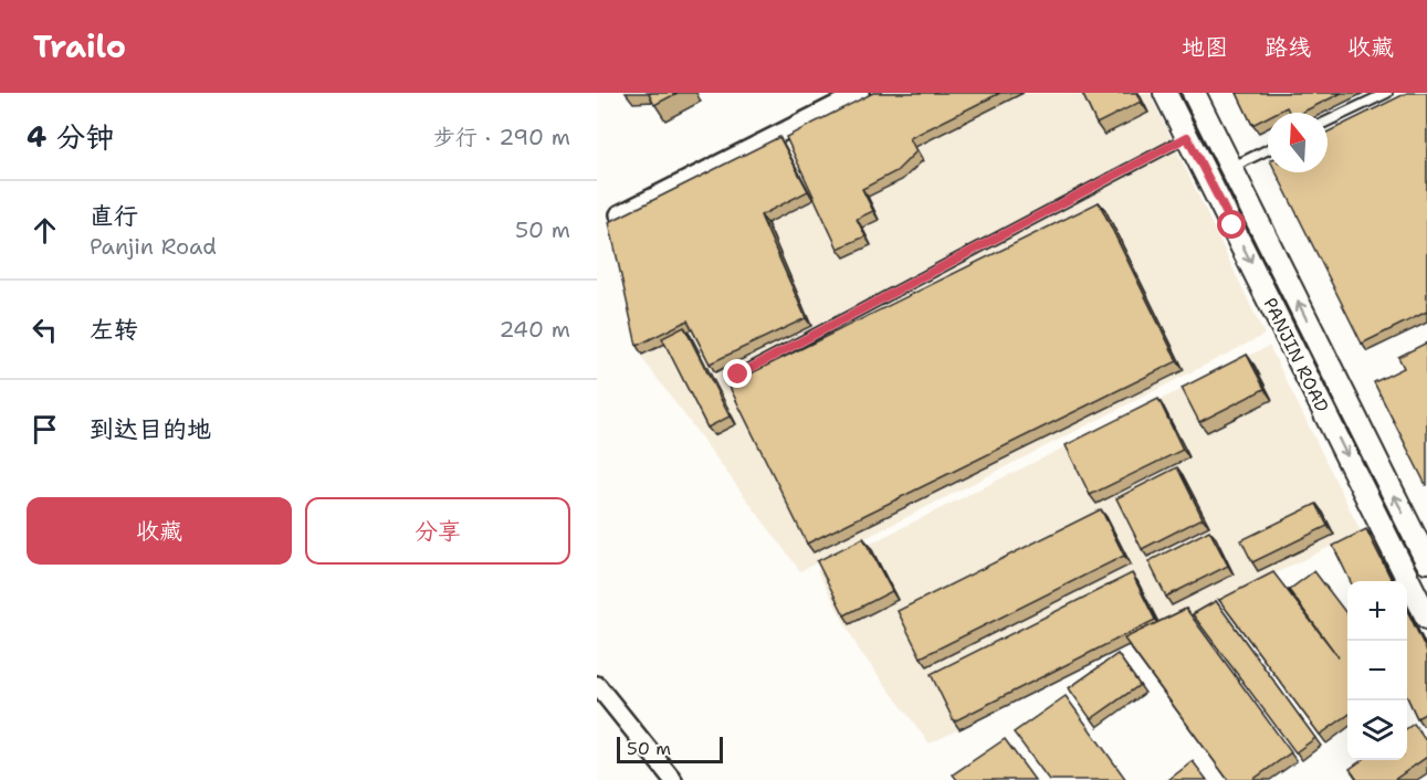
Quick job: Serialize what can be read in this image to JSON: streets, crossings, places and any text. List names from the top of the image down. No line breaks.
{"streets":{"street":["PANJIN ROAD"]},"scale_bar":"50 m","north":"top","page":{"header":"Trailo","nav":["地图","路线","收藏"],"heading":["4 分钟","步行 · 290 m"],"list":[["直行","Panjin Road","50 m"],["左转","240 m"],"到达目的地"],"buttons":["收藏","分享"],"map_buttons":["+","−"],"scale":"50 m"}}
